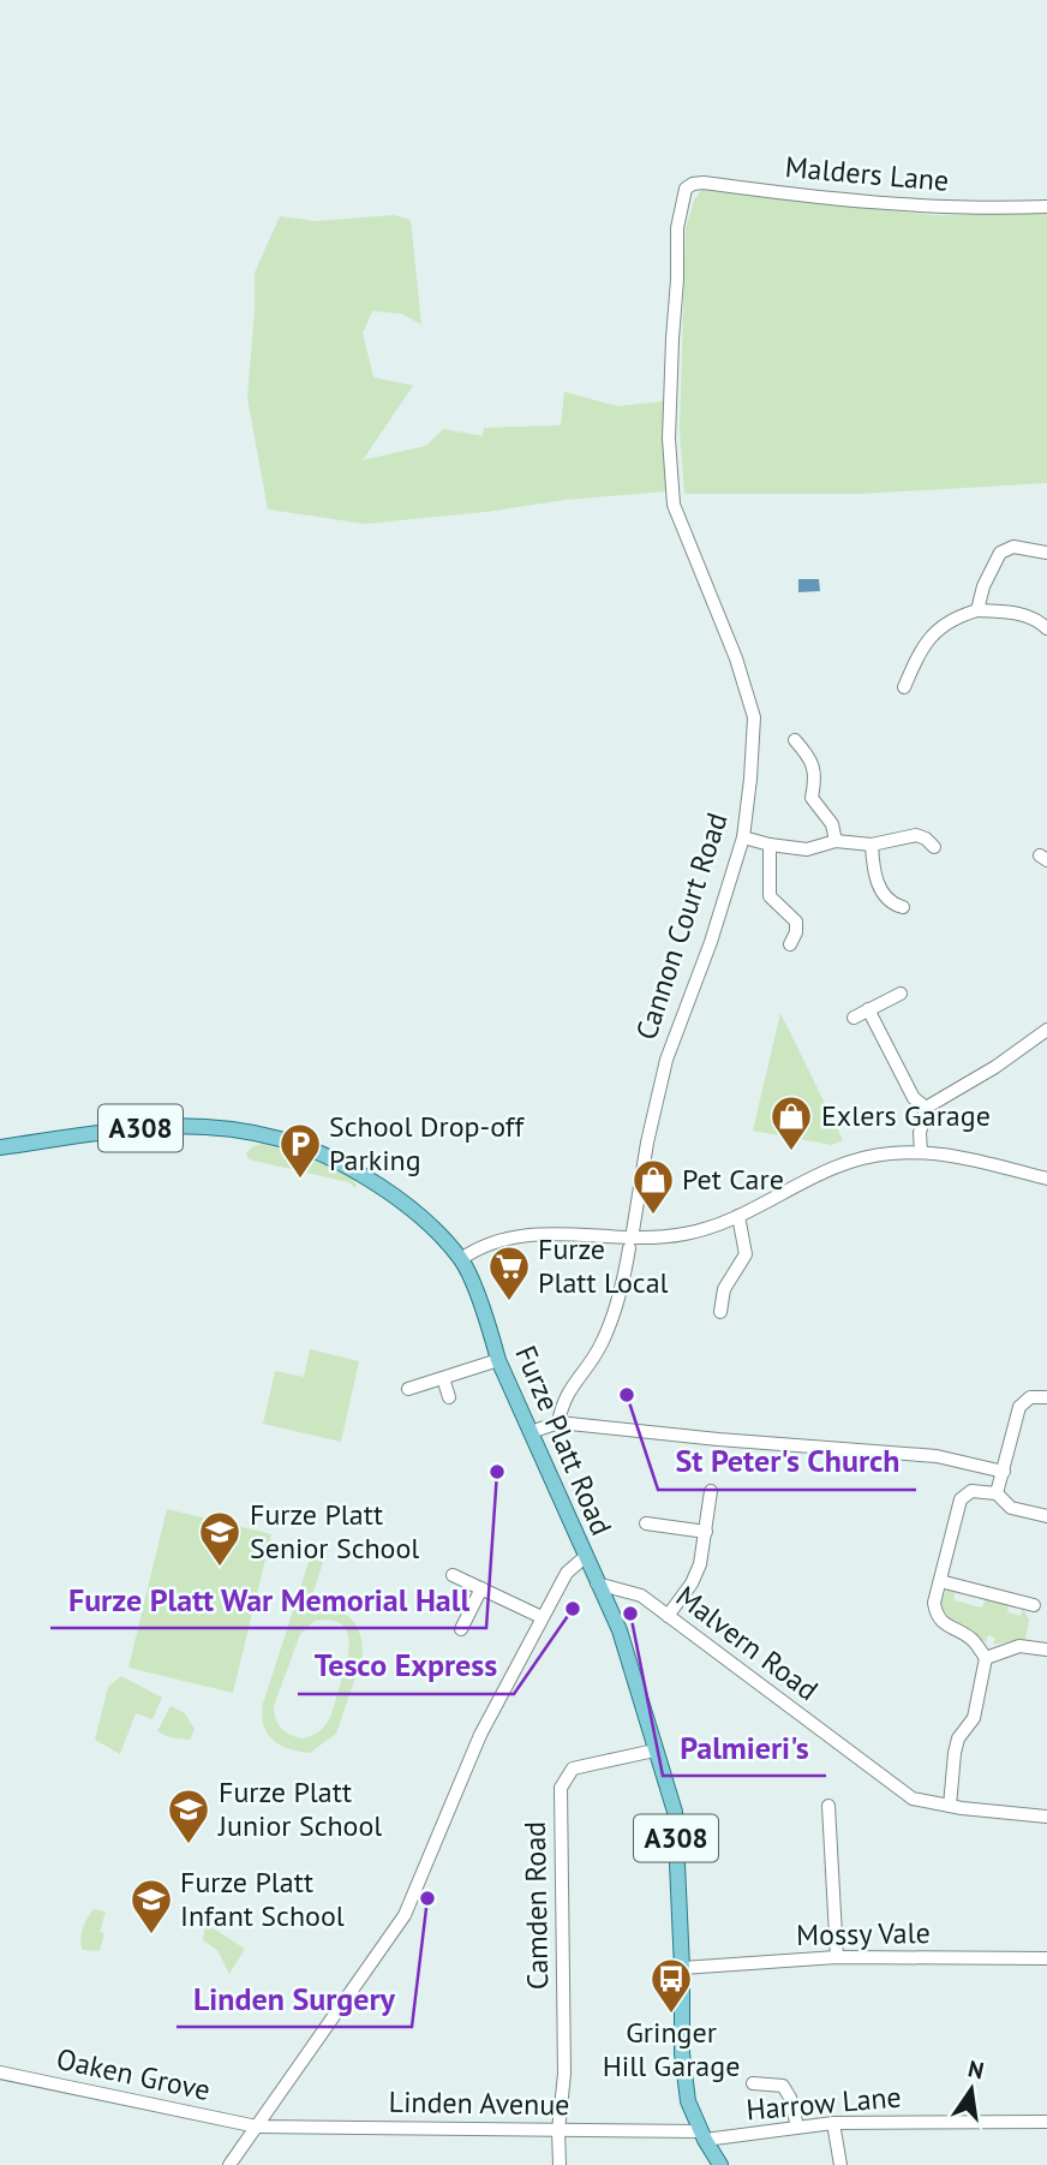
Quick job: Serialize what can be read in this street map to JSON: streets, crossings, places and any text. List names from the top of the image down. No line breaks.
{"streets":{"main road":["A308","Furze Platt Road"],"street":["Malders Lane","Cannon Court Road","Malvern Road","Camden Road","Mossy Vale","Oaken Grove","Linden Avenue","Harrow Lane"]},"crossings":[["Malders Lane","Cannon Court Road"],["A308","Furze Platt Road"],["A308","Linden Avenue"],["A308","Harrow Lane"],["Furze Platt Road","Malvern Road"],["Furze Platt Road","Camden Road"],["Furze Platt Road","Mossy Vale"],["Furze Platt Road","Linden Avenue"],["Furze Platt Road","Harrow Lane"],["Camden Road","Linden Avenue"],["Oaken Grove","Linden Avenue"],["Linden Avenue","Harrow Lane"]],"places":{"shop":["Exlers Garage","Pet Care"],"parking":["School Drop-off Parking"],"supermarket":["Furze Platt Local"],"other":["St Peter's Church","Furze Platt War Memorial Hall","Tesco Express","Palmieri's","Linden Surgery"],"school or university":["Furze Platt Senior School","Furze Platt Junior School","Furze Platt Infant School"],"bus stop":["Gringer Hill Garage"]},"north":"top"}
